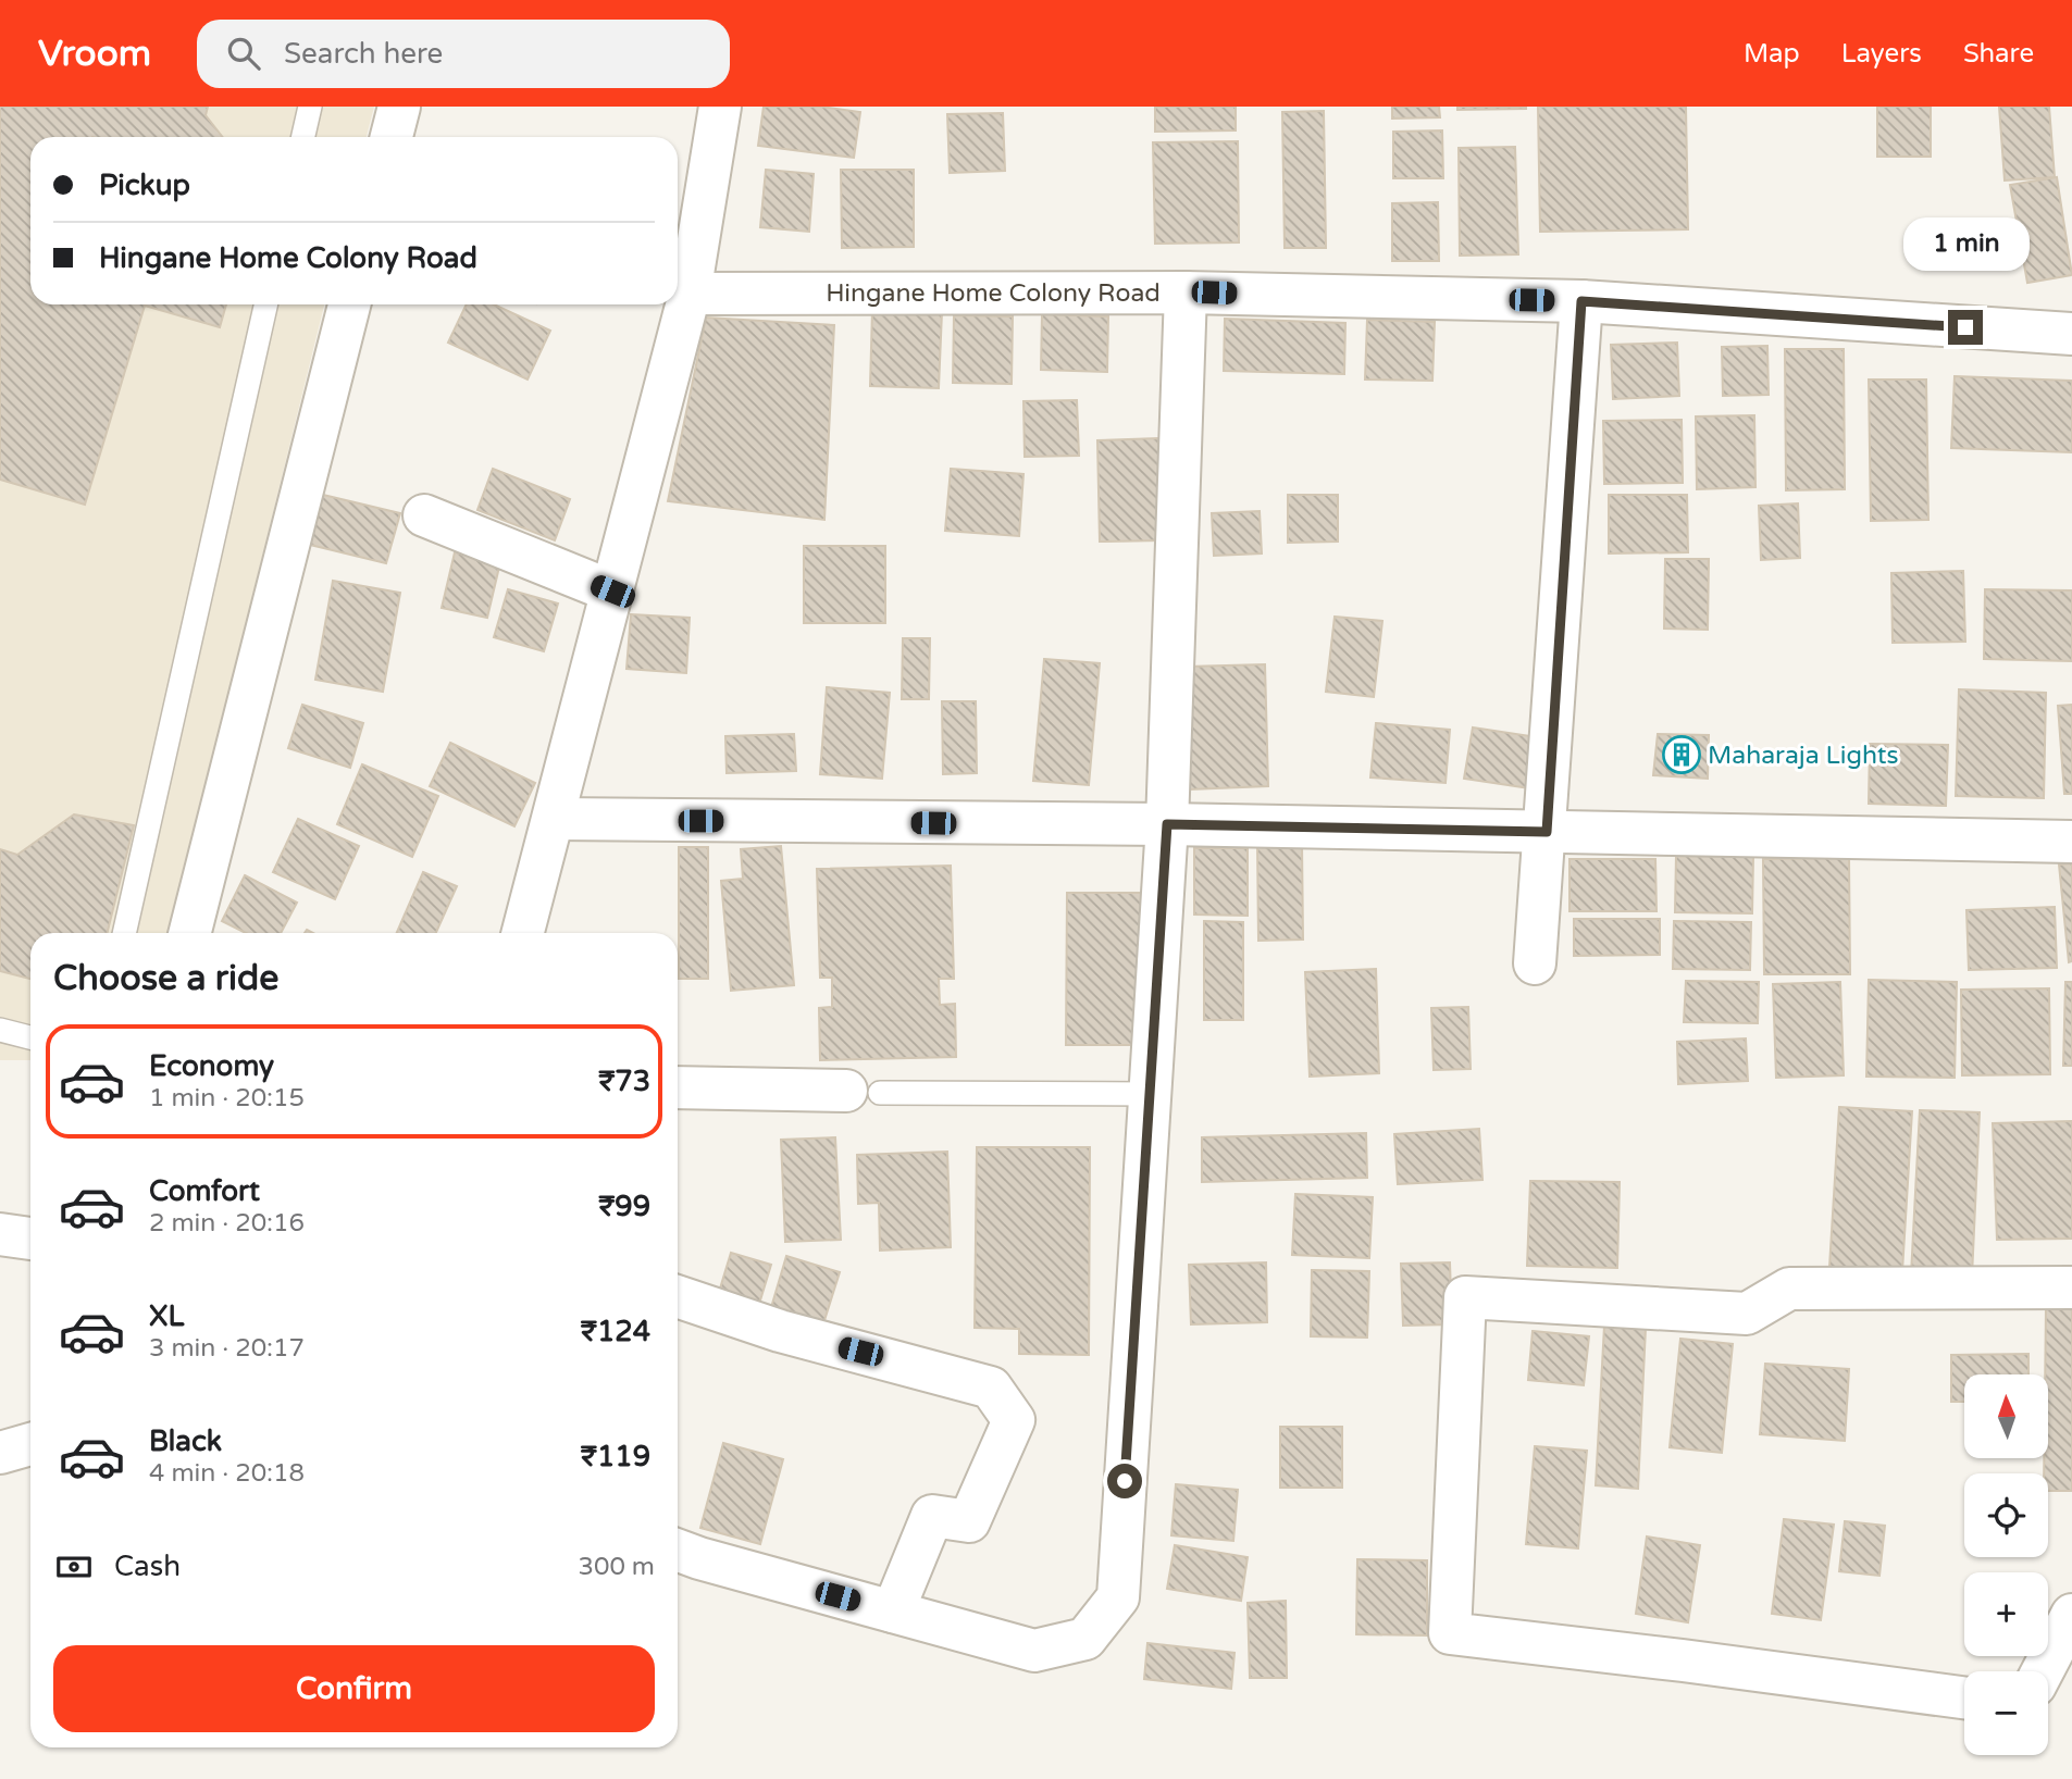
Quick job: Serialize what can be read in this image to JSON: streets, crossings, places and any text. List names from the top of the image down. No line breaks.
{"streets":{"street":["Hingane Home Colony Road"]},"places":{"building":["Maharaja Lights"]},"north":"top","page":{"header":"Vroom","search":"Search here","nav":["Map","Layers","Share"],"banner":["Pickup","Hingane Home Colony Road"],"bubble":"1 min","heading":"Choose a ride","list":[{"name":"Economy","note":"1 min · 20:15","value":"₹73"},{"name":"Comfort","note":"2 min · 20:16","value":"₹99"},{"name":"XL","note":"3 min · 20:17","value":"₹124"},{"name":"Black","note":"4 min · 20:18","value":"₹119"}],"map_buttons":["+","−"],"pay":["Cash","300 m"],"buttons":"Confirm"}}
